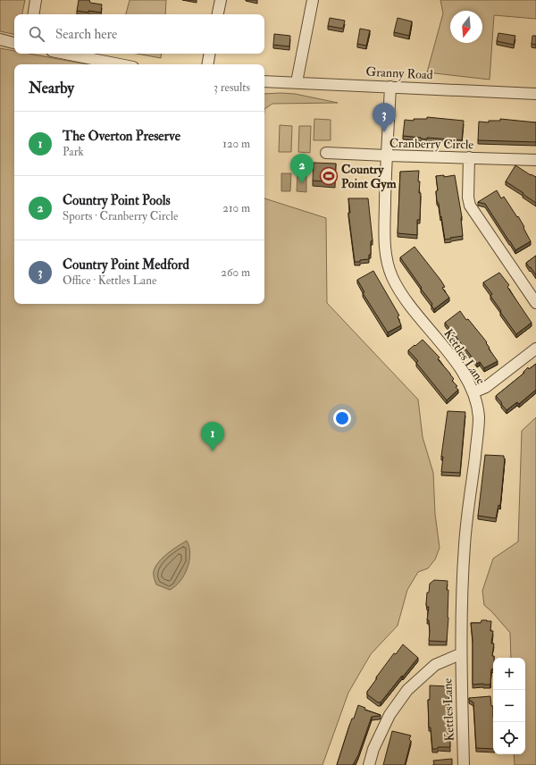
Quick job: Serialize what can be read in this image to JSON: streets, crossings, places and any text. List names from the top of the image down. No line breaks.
{"streets":{"street":["Granny Road","Cranberry Circle","Kettles Lane"]},"crossings":[["Granny Road","Kettles Lane"],["Cranberry Circle","Kettles Lane"]],"places":{"sports":["Country Point Gym"]},"north":"bottom","page":{"search":"Search here","heading":["Nearby","3 results"],"pins":["3","2","1"],"list":[{"mark":"1","name":"The Overton Preserve","note":"Park","value":"120 m"},{"mark":"2","name":"Country Point Pools","note":"Sports · Cranberry Circle","value":"210 m"},{"mark":"3","name":"Country Point Medford","note":"Office · Kettles Lane","value":"260 m"}],"map_buttons":["+","−"]}}
